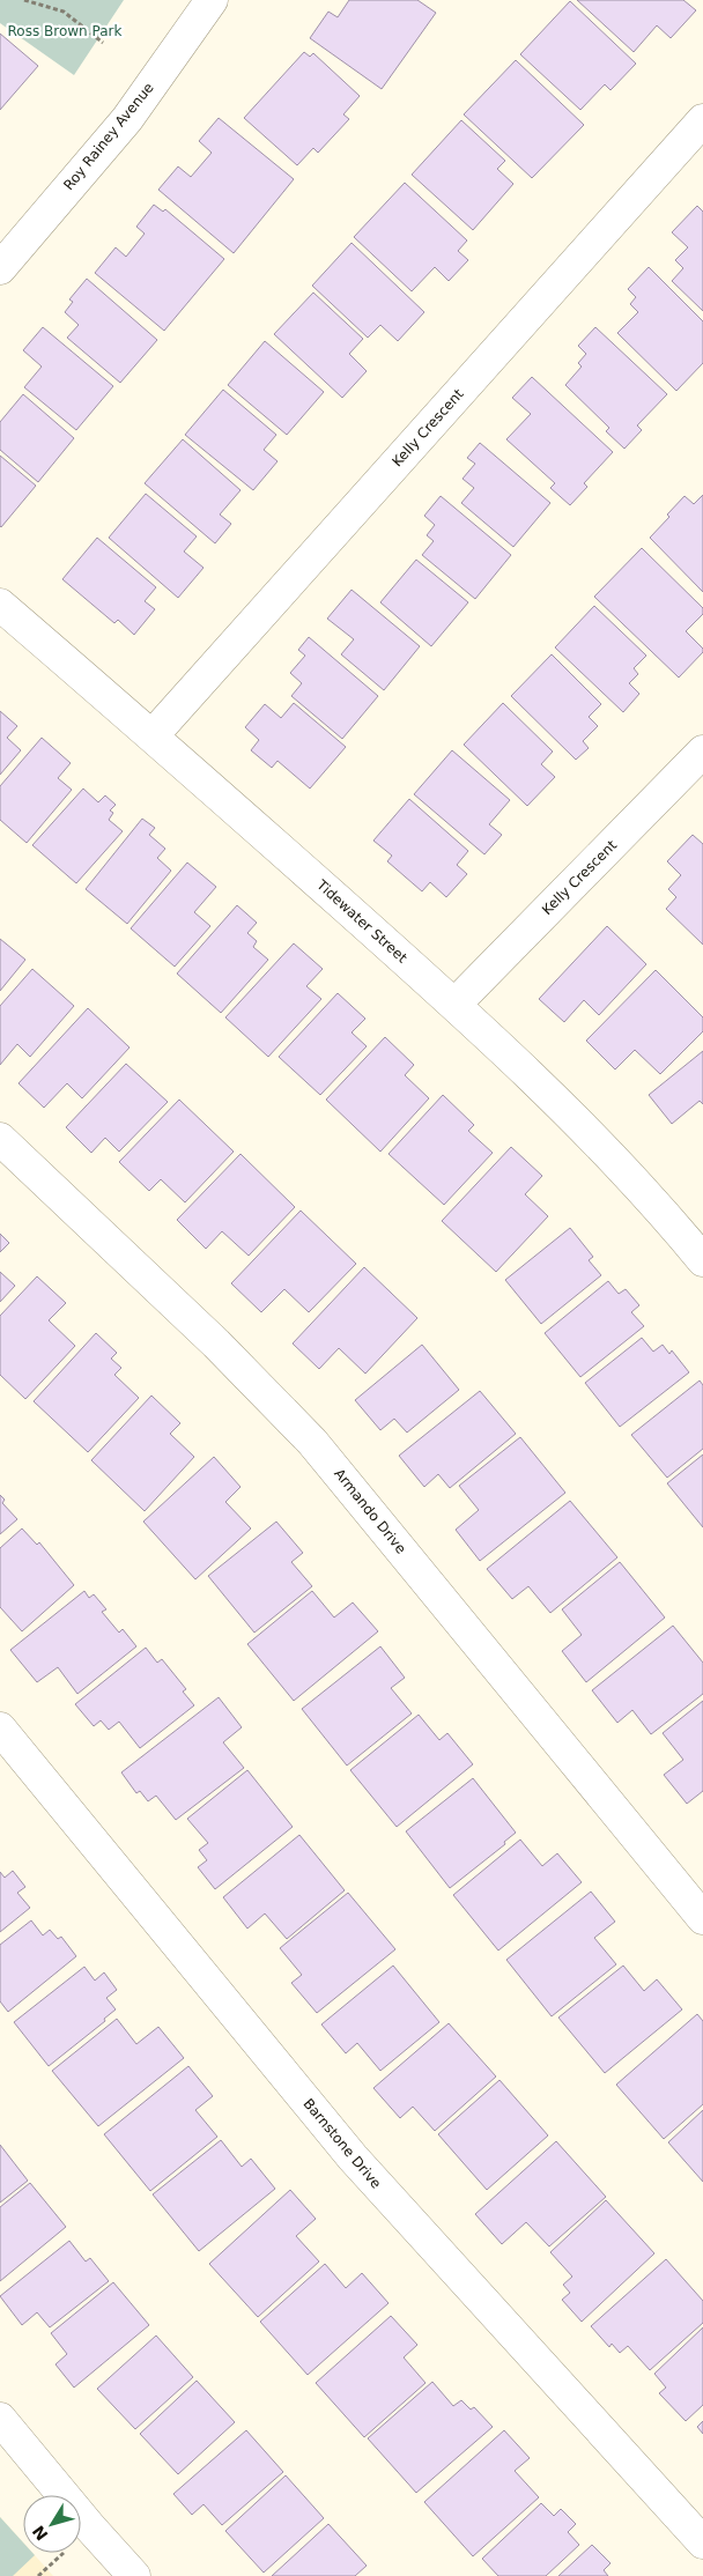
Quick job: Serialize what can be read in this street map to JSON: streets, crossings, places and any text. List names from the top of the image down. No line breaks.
{"streets":{"street":["Roy Rainey Avenue","Kelly Crescent","Tidewater Street","Armando Drive","Barnstone Drive"]},"crossings":[["Kelly Crescent","Tidewater Street"]],"parks":["Ross Brown Park"],"north":"bottom left"}
